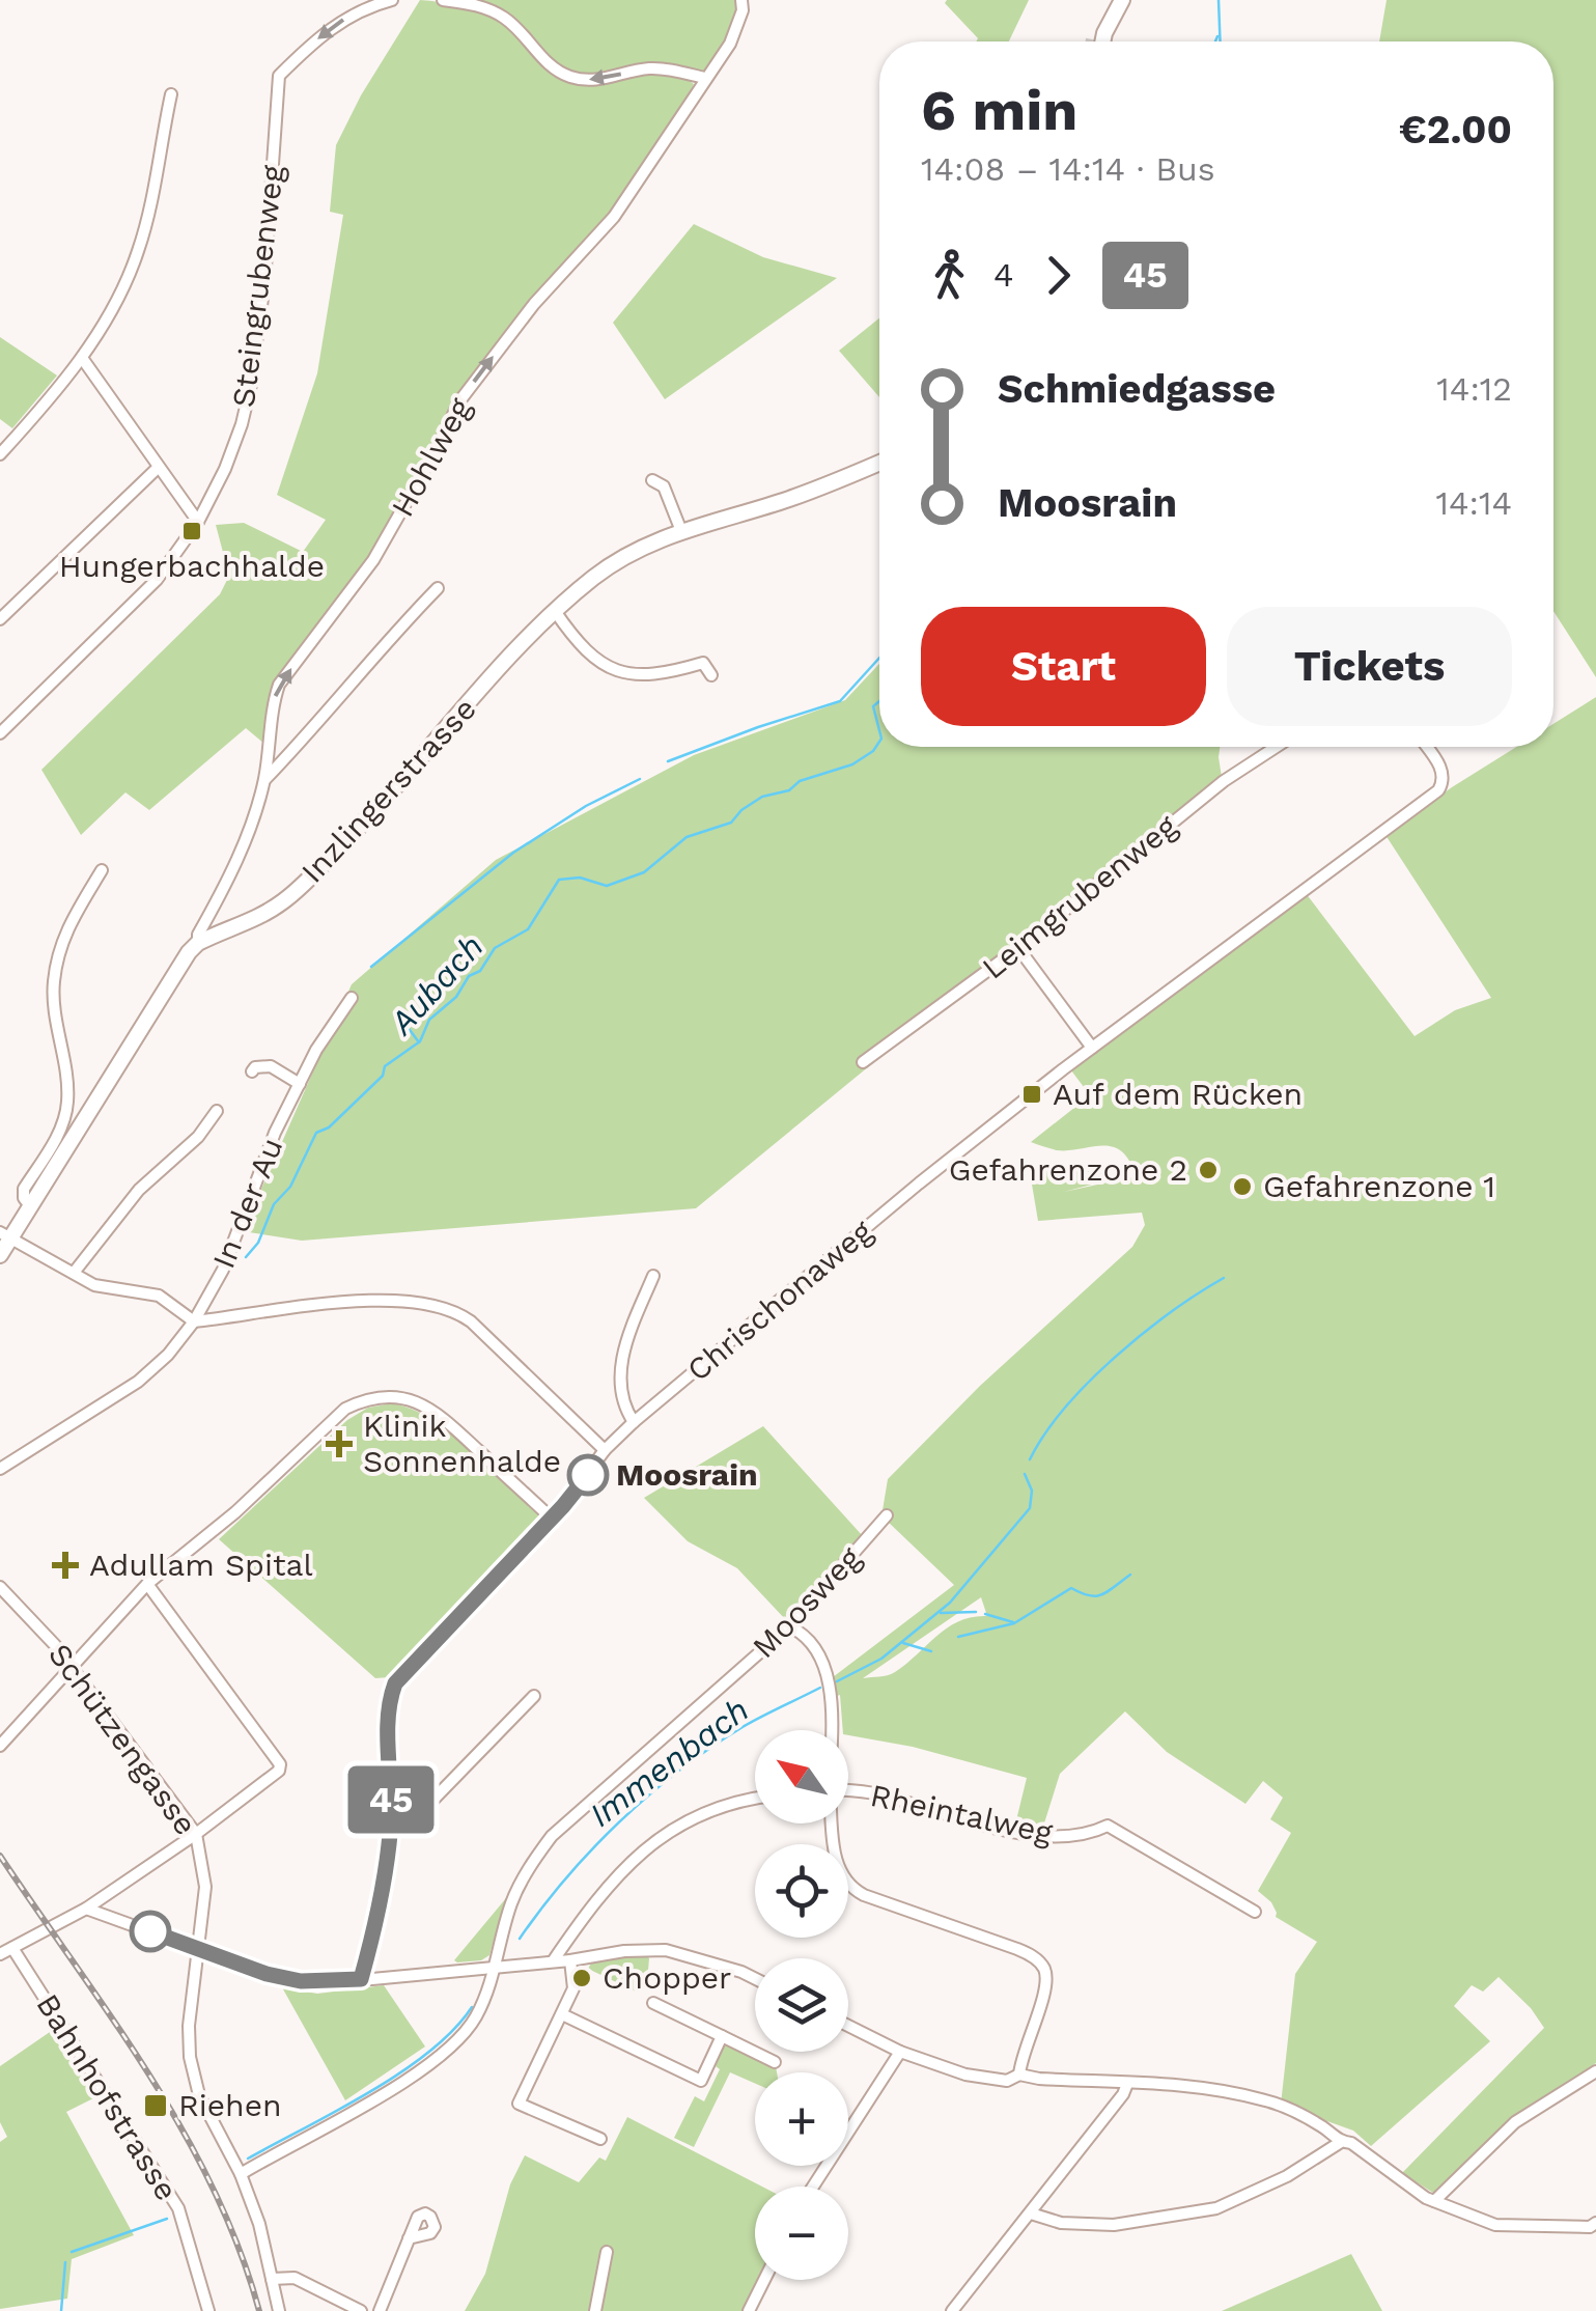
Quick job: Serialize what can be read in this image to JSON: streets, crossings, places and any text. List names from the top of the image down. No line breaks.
{"streets":{"street":["Steingrubenweg","Hohlweg","Inzlingerstrasse","Leimgrubenweg","In der Au","Chrischonaweg","Moosweg","Schützengasse","Rheintalweg","Bahnhofstrasse"]},"crossings":[["Hohlweg","Inzlingerstrasse"],["Moosweg","Schützengasse"]],"one_way":["Steingrubenweg"],"water":["Aubach","Immenbach"],"places":{"transit":["Hungerbachhalde","Auf dem Rücken","Riehen"],"other":["Gefahrenzone 2","Gefahrenzone 1","Moosrain","Chopper"],"health":["Klinik Sonnenhalde","Adullam Spital"]},"lines":["bus line 45"],"north":"top left","page":{"on_map":"45","heading":["6 min","14:08 – 14:14 · Bus","€2.00"],"legs":["4","45"],"list":[{"name":"Schmiedgasse","value":"14:12"},{"name":"Moosrain","value":"14:14"}],"buttons":["Start","Tickets"],"map_buttons":["+","−"]}}
